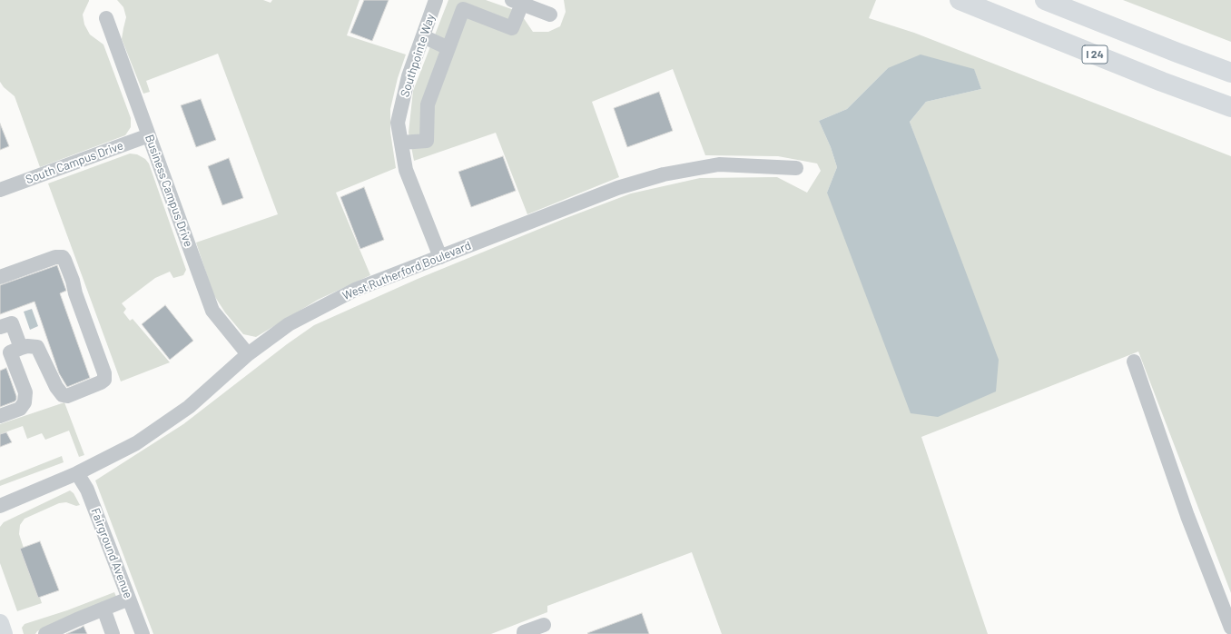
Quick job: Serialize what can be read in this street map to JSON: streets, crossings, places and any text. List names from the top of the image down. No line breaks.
{"streets":{"highway":["I 24"],"street":["Southpointe Way","South Campus Drive","Business Campus Drive","West Rutherford Boulevard","Fairground Avenue"]},"crossings":[["Southpointe Way","West Rutherford Boulevard"],["South Campus Drive","Business Campus Drive"],["Business Campus Drive","West Rutherford Boulevard"],["West Rutherford Boulevard","Fairground Avenue"]]}
